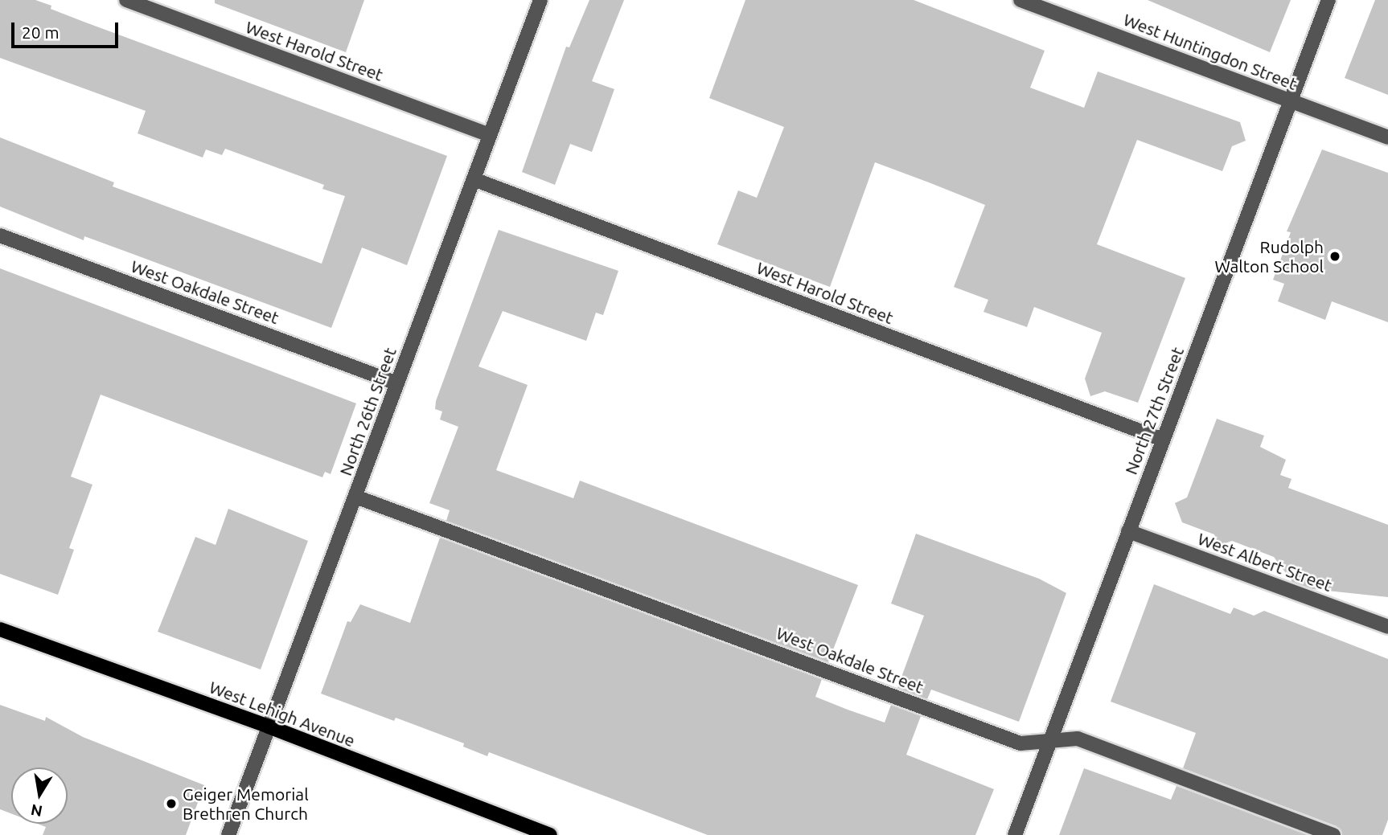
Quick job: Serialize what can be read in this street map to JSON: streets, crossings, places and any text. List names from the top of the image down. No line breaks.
{"streets":{"main road":["West Lehigh Avenue"],"street":["West Harold Street","West Huntingdon Street","West Oakdale Street","North 27th Street","North 26th Street","West Albert Street"]},"crossings":[["West Harold Street","North 27th Street"],["West Harold Street","North 26th Street"],["West Huntingdon Street","North 27th Street"],["West Oakdale Street","North 27th Street"],["West Oakdale Street","North 26th Street"],["North 27th Street","West Albert Street"],["North 26th Street","West Lehigh Avenue"]],"places":["Rudolph Walton School","Geiger Memorial Brethren Church"],"scale_bar":"20 m","north":"bottom"}
